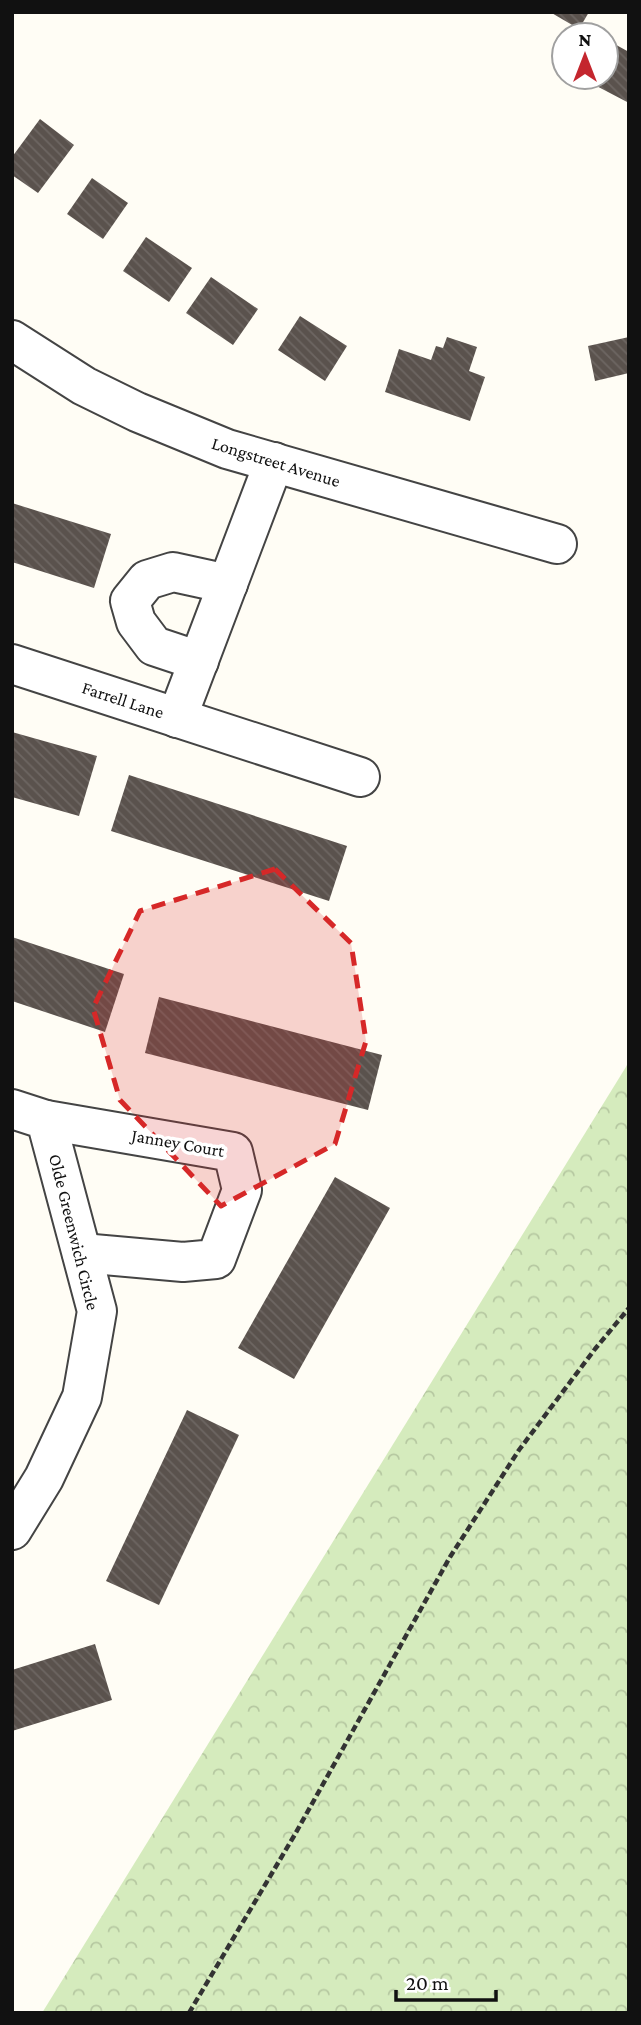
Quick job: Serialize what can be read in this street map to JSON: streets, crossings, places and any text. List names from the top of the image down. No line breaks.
{"streets":{"street":["Longstreet Avenue","Farrell Lane","Janney Court","Olde Greenwich Circle"]},"crossings":[["Longstreet Avenue","Farrell Lane"],["Janney Court","Olde Greenwich Circle"]],"scale_bar":"20 m","north":"top"}
